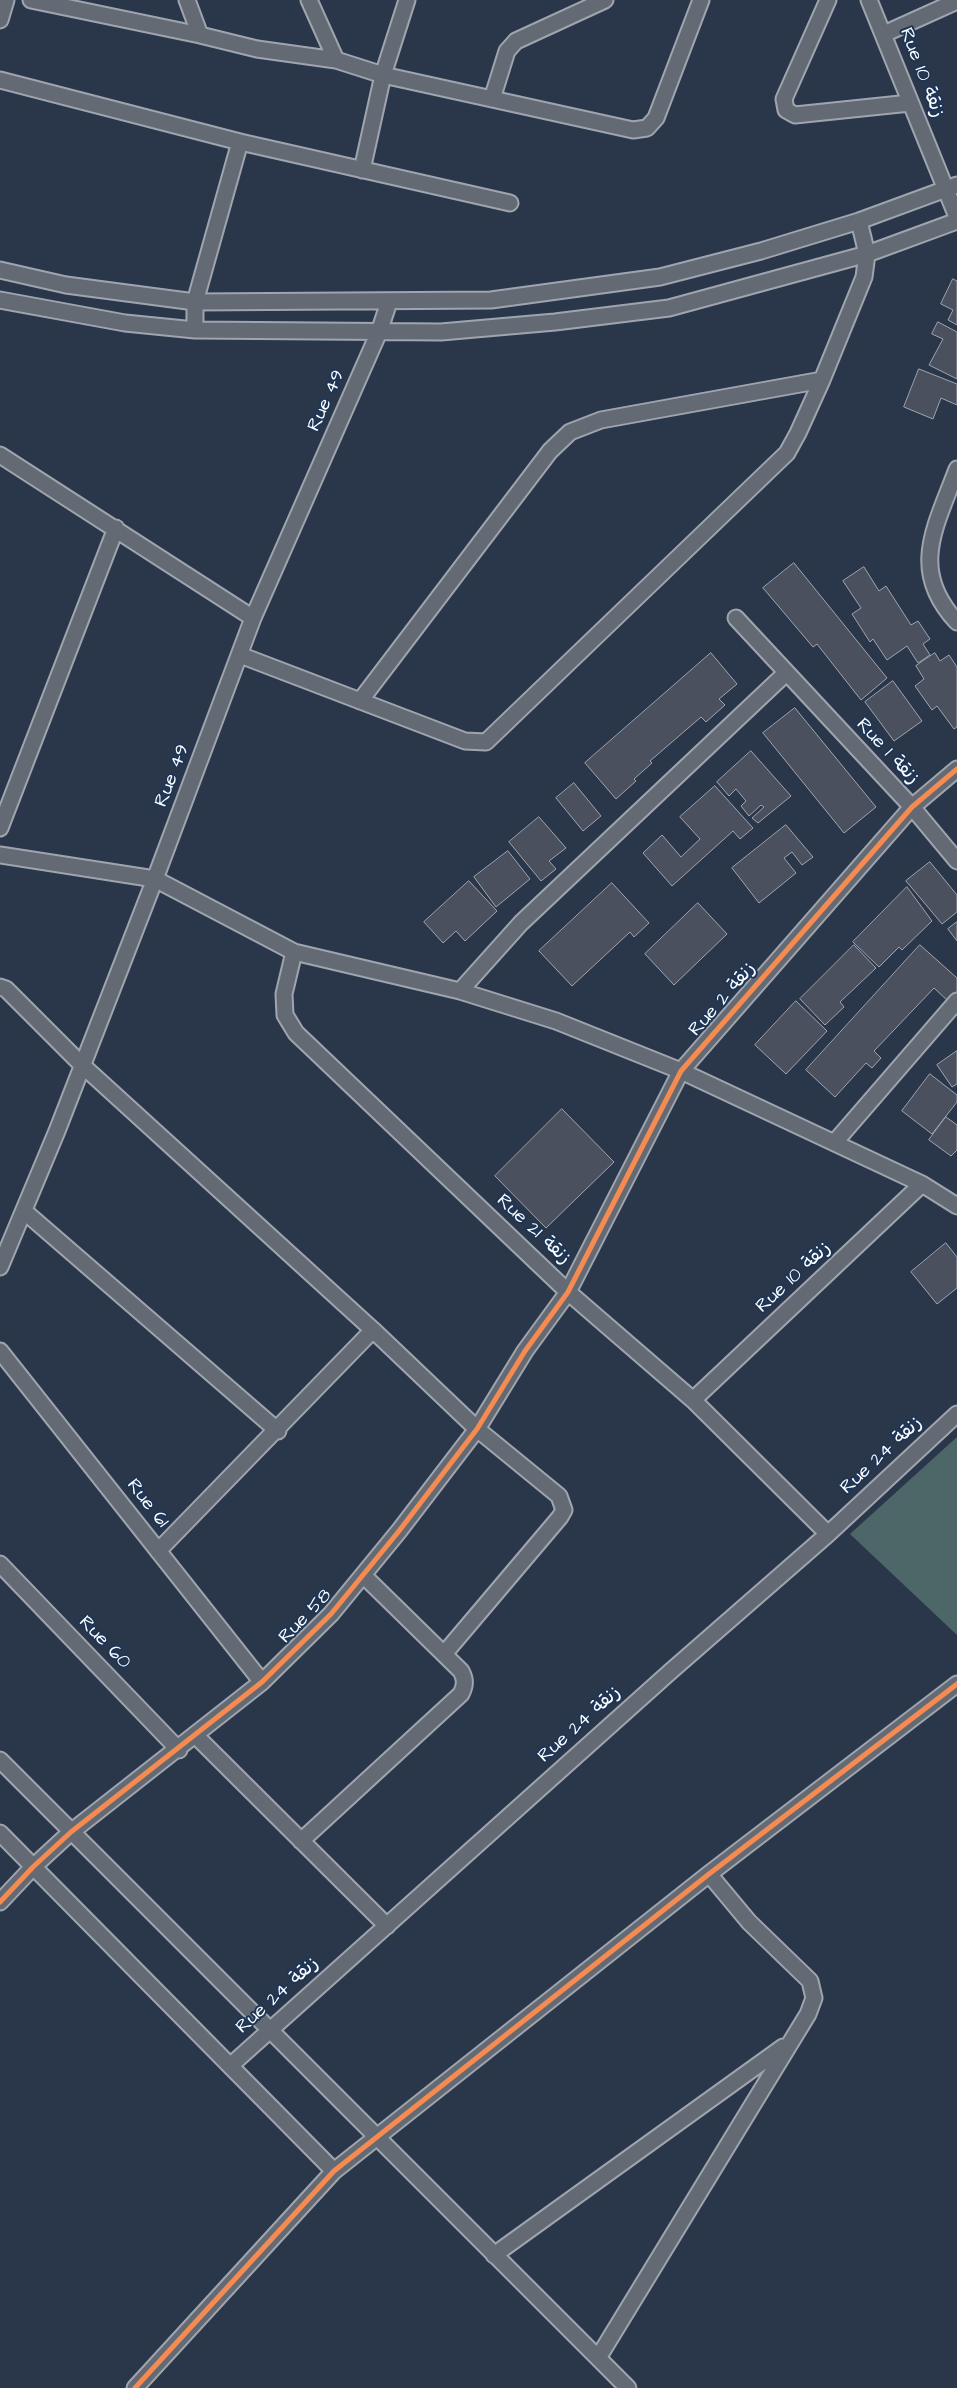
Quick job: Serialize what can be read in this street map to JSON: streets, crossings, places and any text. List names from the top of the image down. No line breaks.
{"streets":{"street":["Rue 10 زنقة","Rue 49","Rue 1 زنقة","Rue 2 زنقة","Rue 21 زنقة","Rue 24 زنقة","Rue 61","Rue 58","Rue 60"]},"crossings":[["Rue 10 زنقة","Rue 21 زنقة"],["Rue 1 زنقة","Rue 2 زنقة"],["Rue 2 زنقة","Rue 21 زنقة"],["Rue 2 زنقة","Rue 58"],["Rue 21 زنقة","Rue 24 زنقة"],["Rue 21 زنقة","Rue 58"],["Rue 61","Rue 58"],["Rue 58","Rue 60"]]}
